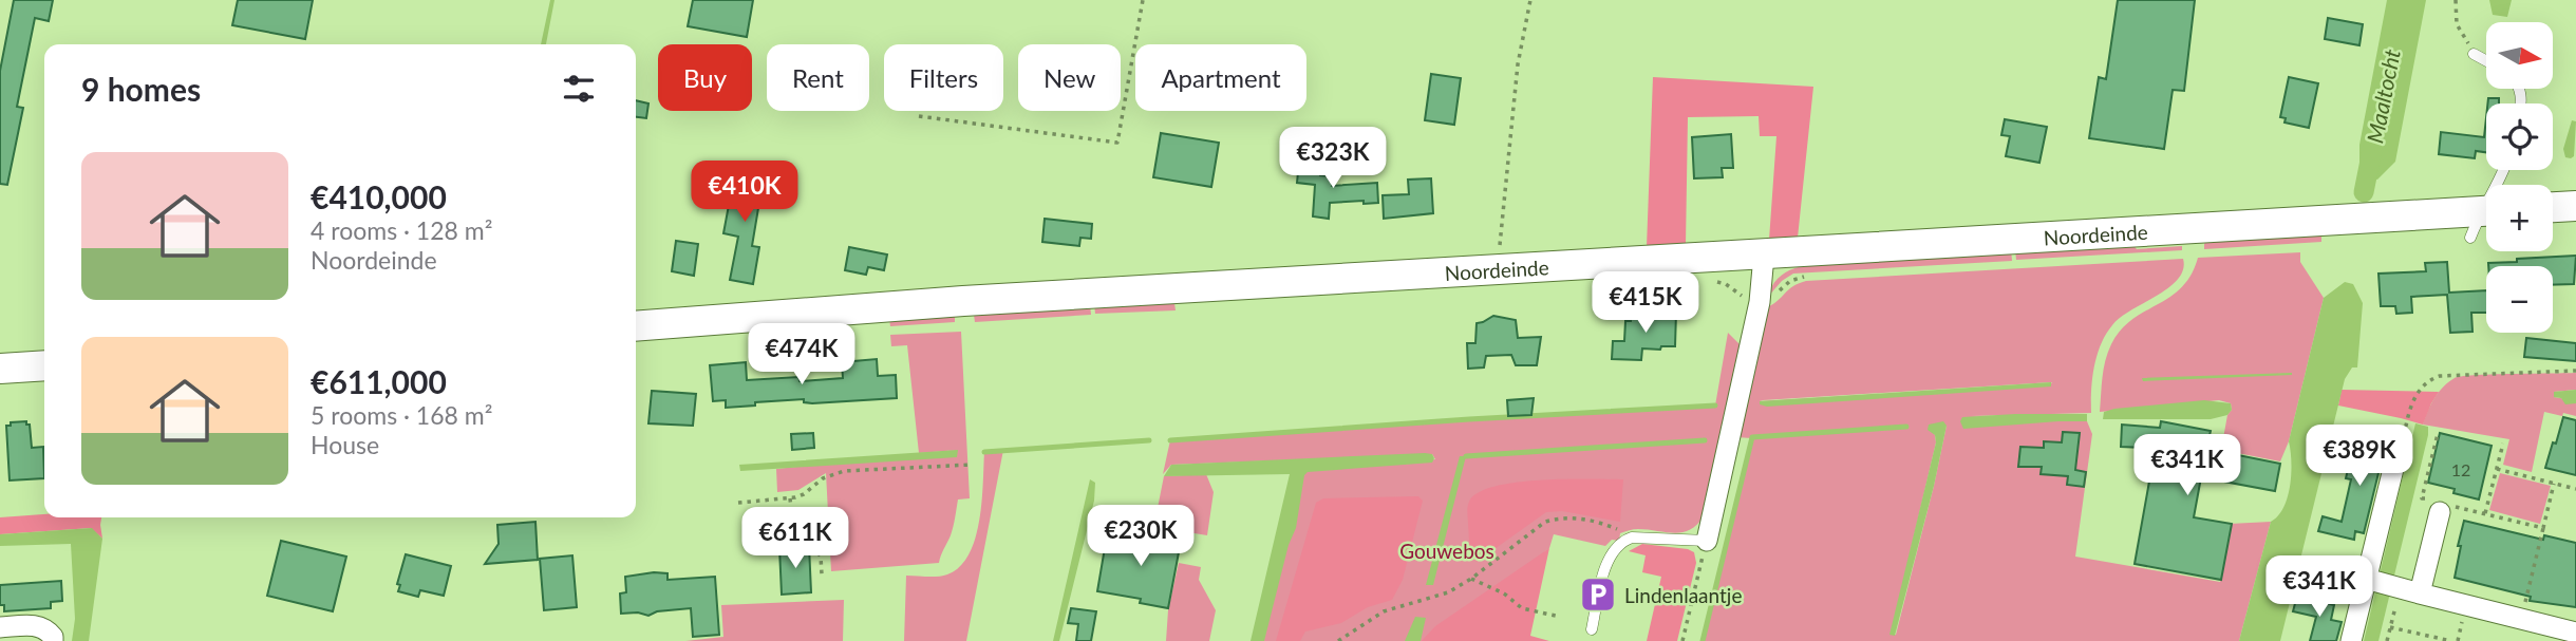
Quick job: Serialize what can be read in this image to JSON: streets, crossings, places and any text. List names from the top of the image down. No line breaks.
{"streets":{"main road":["Noordeinde"]},"water":["Maaltocht"],"parks":["Gouwebos"],"places":{"parking":["Lindenlaantje"]},"house_numbers":["12"],"north":"right","page":{"map_buttons":["+","−"],"chip":["Buy","Rent","Filters","New","Apartment"],"heading":"9 homes","price":["€323K","€410K","€415K","€474K","€389K","€341K","€230K","€611K","€341K"],"list":[{"name":"€410,000","note":"4 rooms · 128 m² · Noordeinde"},{"name":"€611,000","note":"5 rooms · 168 m² · House"}]}}
